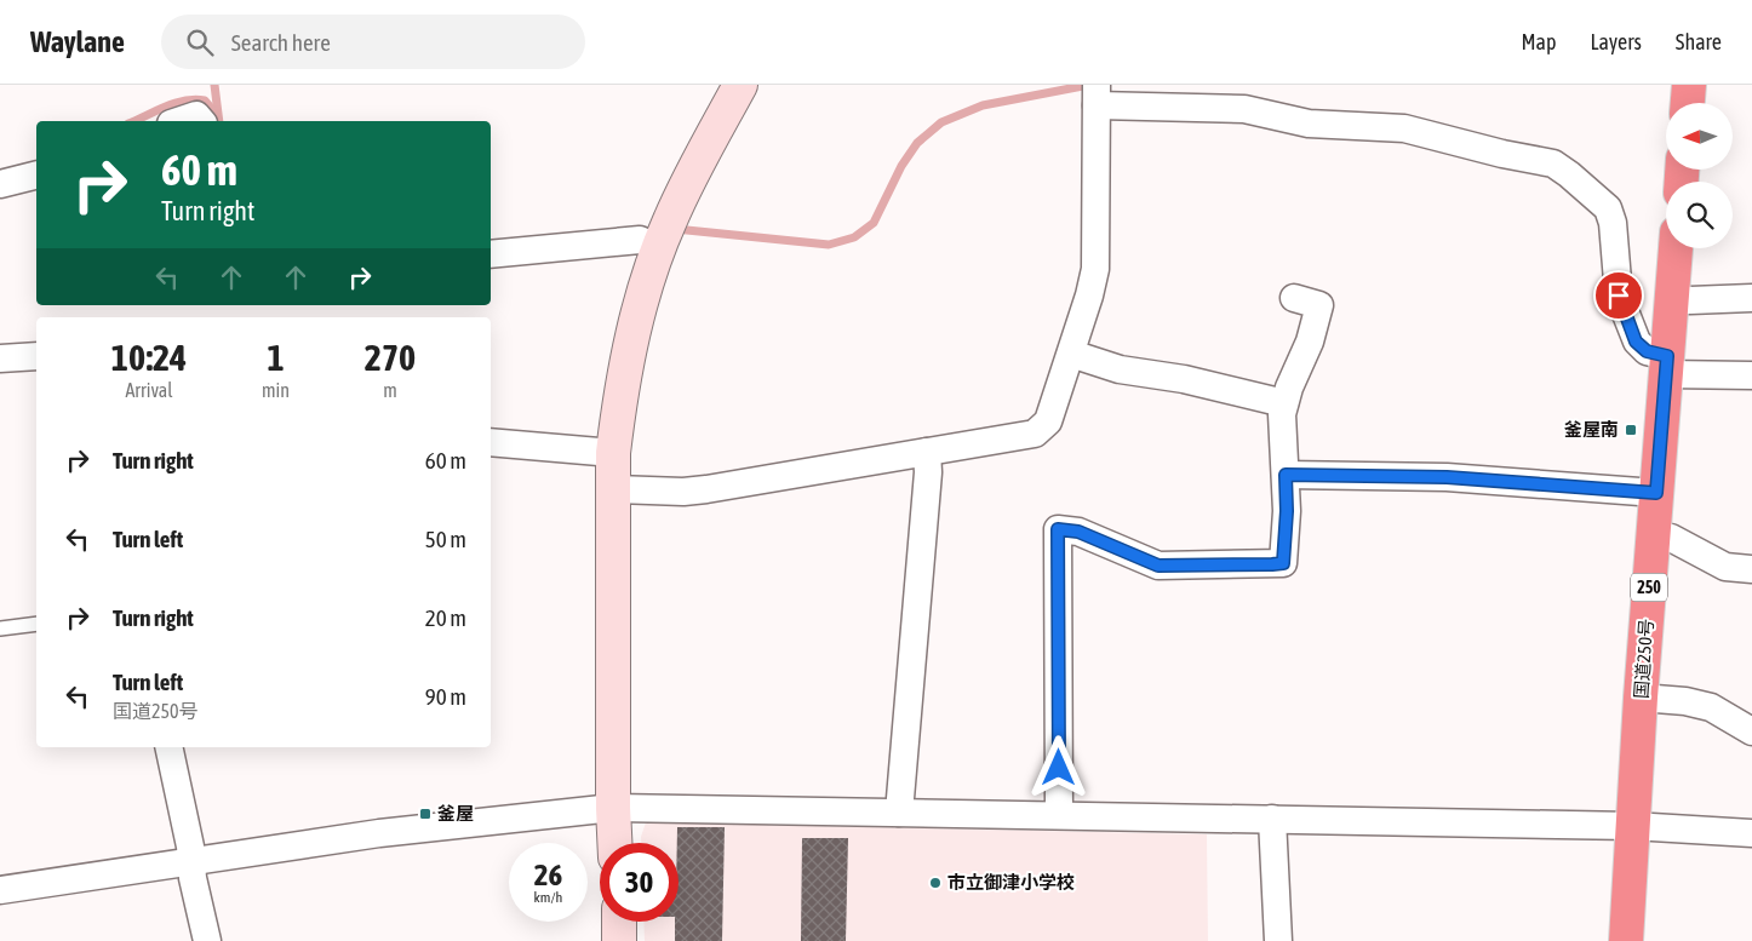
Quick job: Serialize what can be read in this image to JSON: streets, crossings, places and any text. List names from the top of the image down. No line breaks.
{"streets":{"highway":["250","国道250号"]},"places":{"transit":["釜屋南","釜屋"],"other":["市立御津小学校"]},"north":"left","page":{"header":"Waylane","search":"Search here","nav":["Map","Layers","Share"],"turn":["60 m","Turn right"],"eta":["10:24","Arrival","1","min","270","m"],"list":[{"name":"Turn right","value":"60 m"},{"name":"Turn left","value":"50 m"},{"name":"Turn right","value":"20 m"},{"name":"Turn left","note":"国道250号","value":"90 m"}],"speed":"26 km/h","limit":"30"}}
